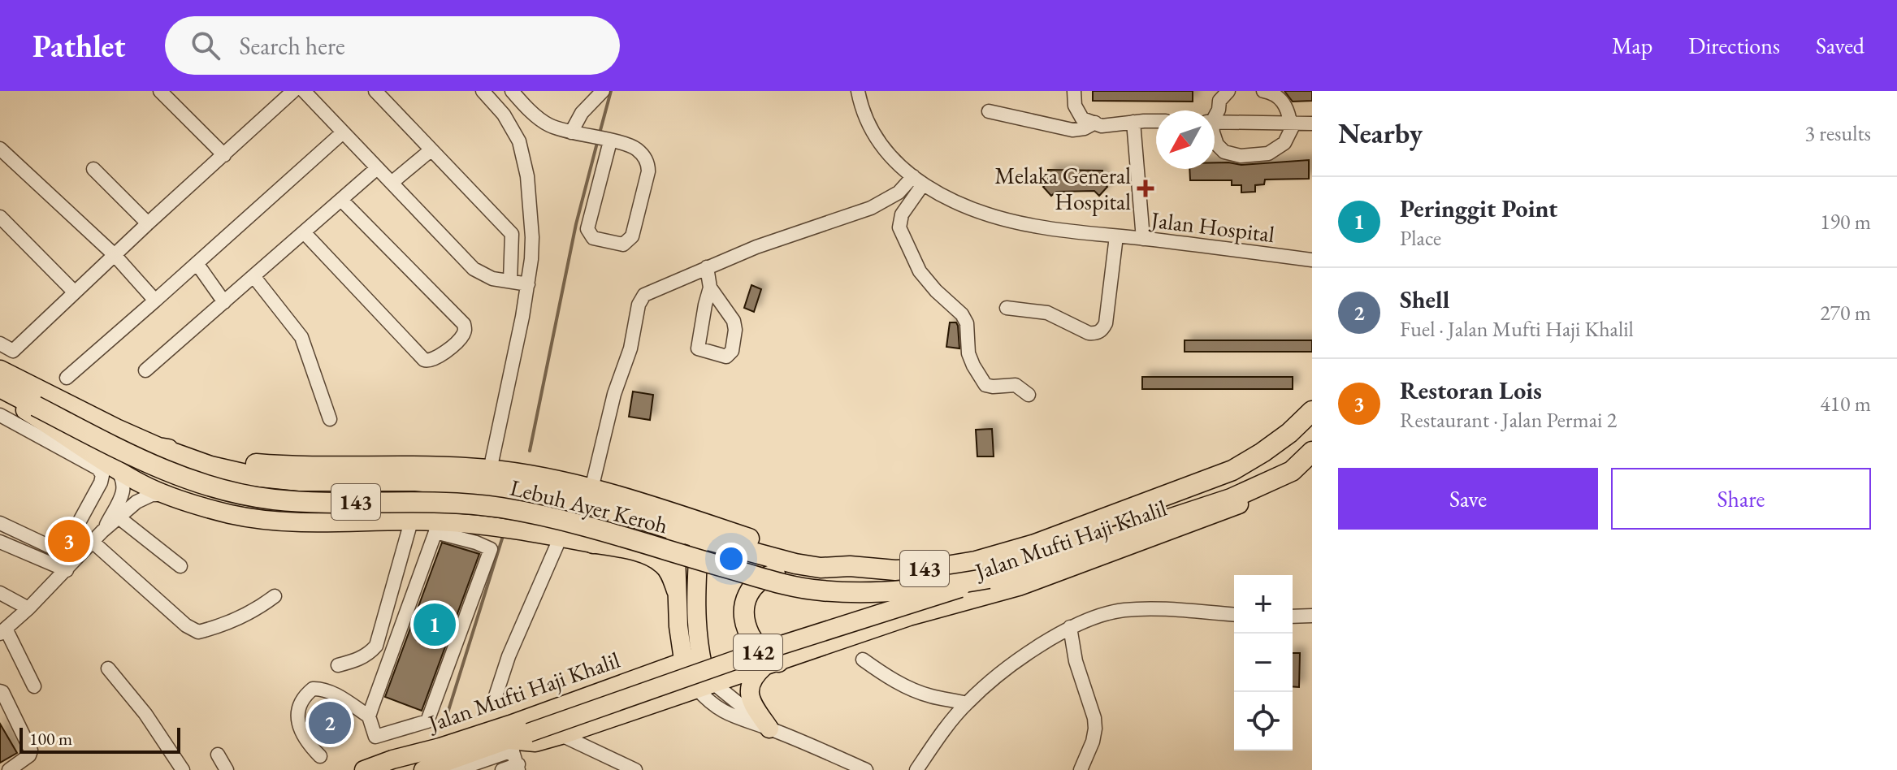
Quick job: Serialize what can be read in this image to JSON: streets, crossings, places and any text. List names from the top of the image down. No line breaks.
{"streets":{"highway":["143","Lebuh Ayer Keroh","Jalan Mufti Haji Khalil","142"],"street":["Jalan Hospital"]},"crossings":[["Lebuh Ayer Keroh","Jalan Mufti Haji Khalil"],["Lebuh Ayer Keroh","142"],["Jalan Mufti Haji Khalil","142"]],"places":{"health":["Melaka General Hospital"]},"scale_bar":"100 m","north":"bottom left","page":{"header":"Pathlet","search":"Search here","nav":["Map","Directions","Saved"],"heading":["Nearby","3 results"],"list":[{"mark":"1","name":"Peringgit Point","note":"Place","value":"190 m"},{"mark":"2","name":"Shell","note":"Fuel · Jalan Mufti Haji Khalil","value":"270 m"},{"mark":"3","name":"Restoran Lois","note":"Restaurant · Jalan Permai 2","value":"410 m"}],"buttons":["Save","Share"],"pins":["3","1","2"],"map_buttons":["+","−"],"scale":"100 m"}}
